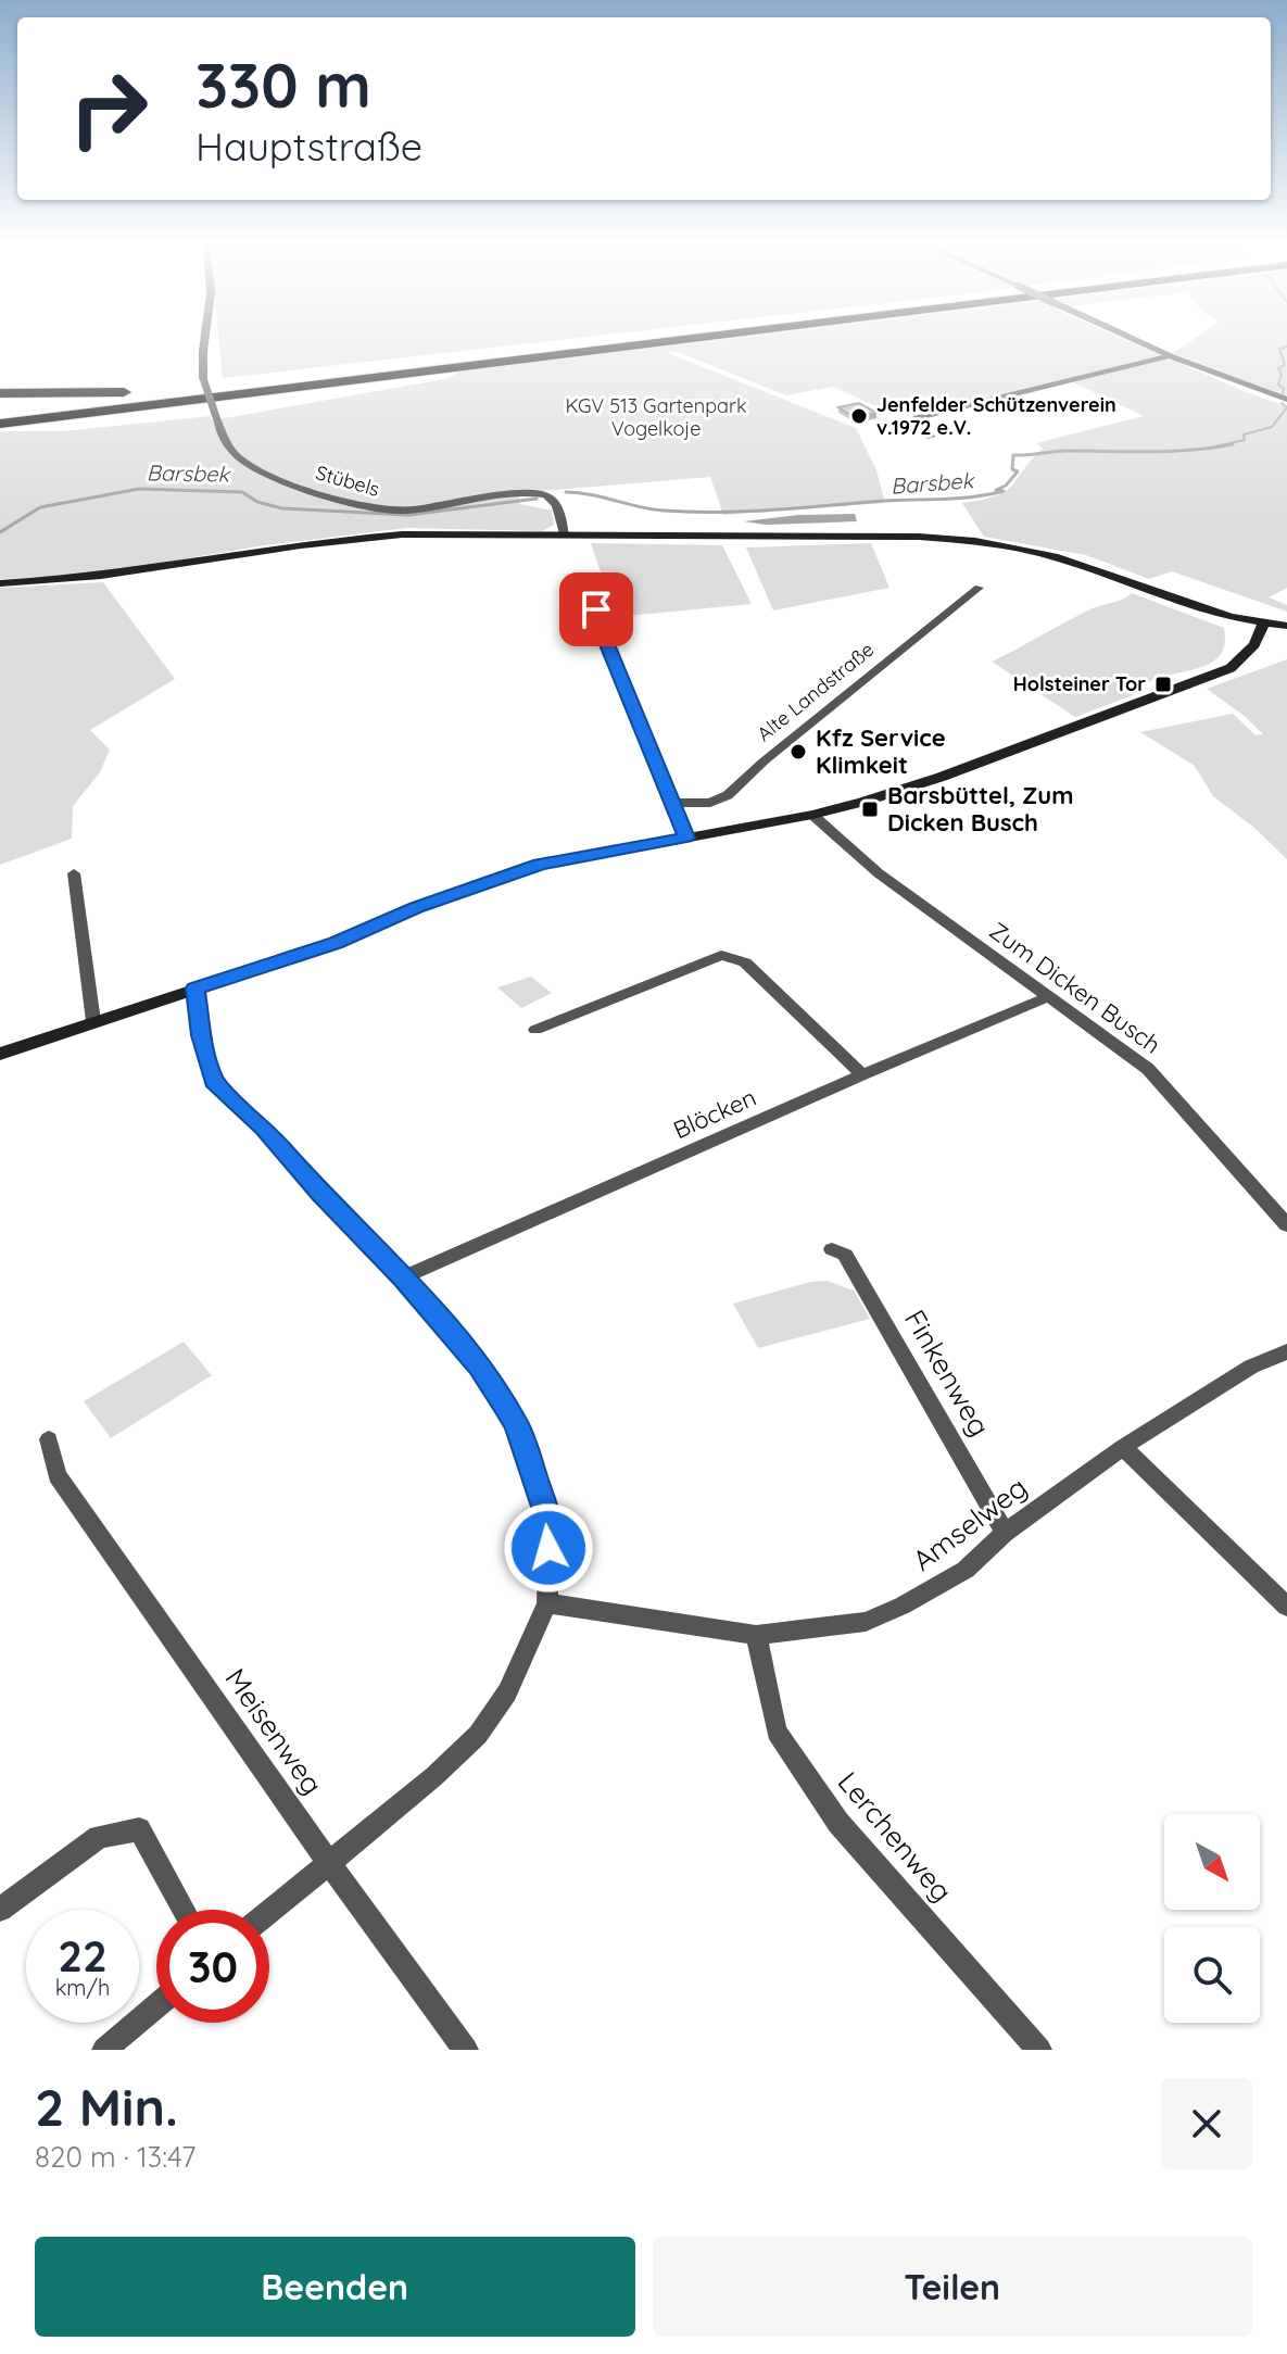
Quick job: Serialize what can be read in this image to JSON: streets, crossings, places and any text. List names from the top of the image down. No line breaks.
{"streets":{"street":["Stübels","Alte Landstraße","Zum Dicken Busch","Blöcken","Finkenweg","Amselweg","Meisenweg","Lerchenweg"]},"crossings":[["Zum Dicken Busch","Blöcken"],["Finkenweg","Amselweg"],["Amselweg","Lerchenweg"]],"water":["Barsbek"],"parks":["KGV 513 Gartenpark Vogelkoje"],"places":{"other":["Jenfelder Schützenverein v.1972 e.V.","Kfz Service Klimkeit"],"transit":["Holsteiner Tor","Barsbüttel, Zum Dicken Busch"]},"north":"bottom right","page":{"turn":["330 m","Hauptstraße"],"speed":"22 km/h","limit":"30","heading":["2 Min.","820 m · 13:47"],"buttons":["Beenden","Teilen"]}}
